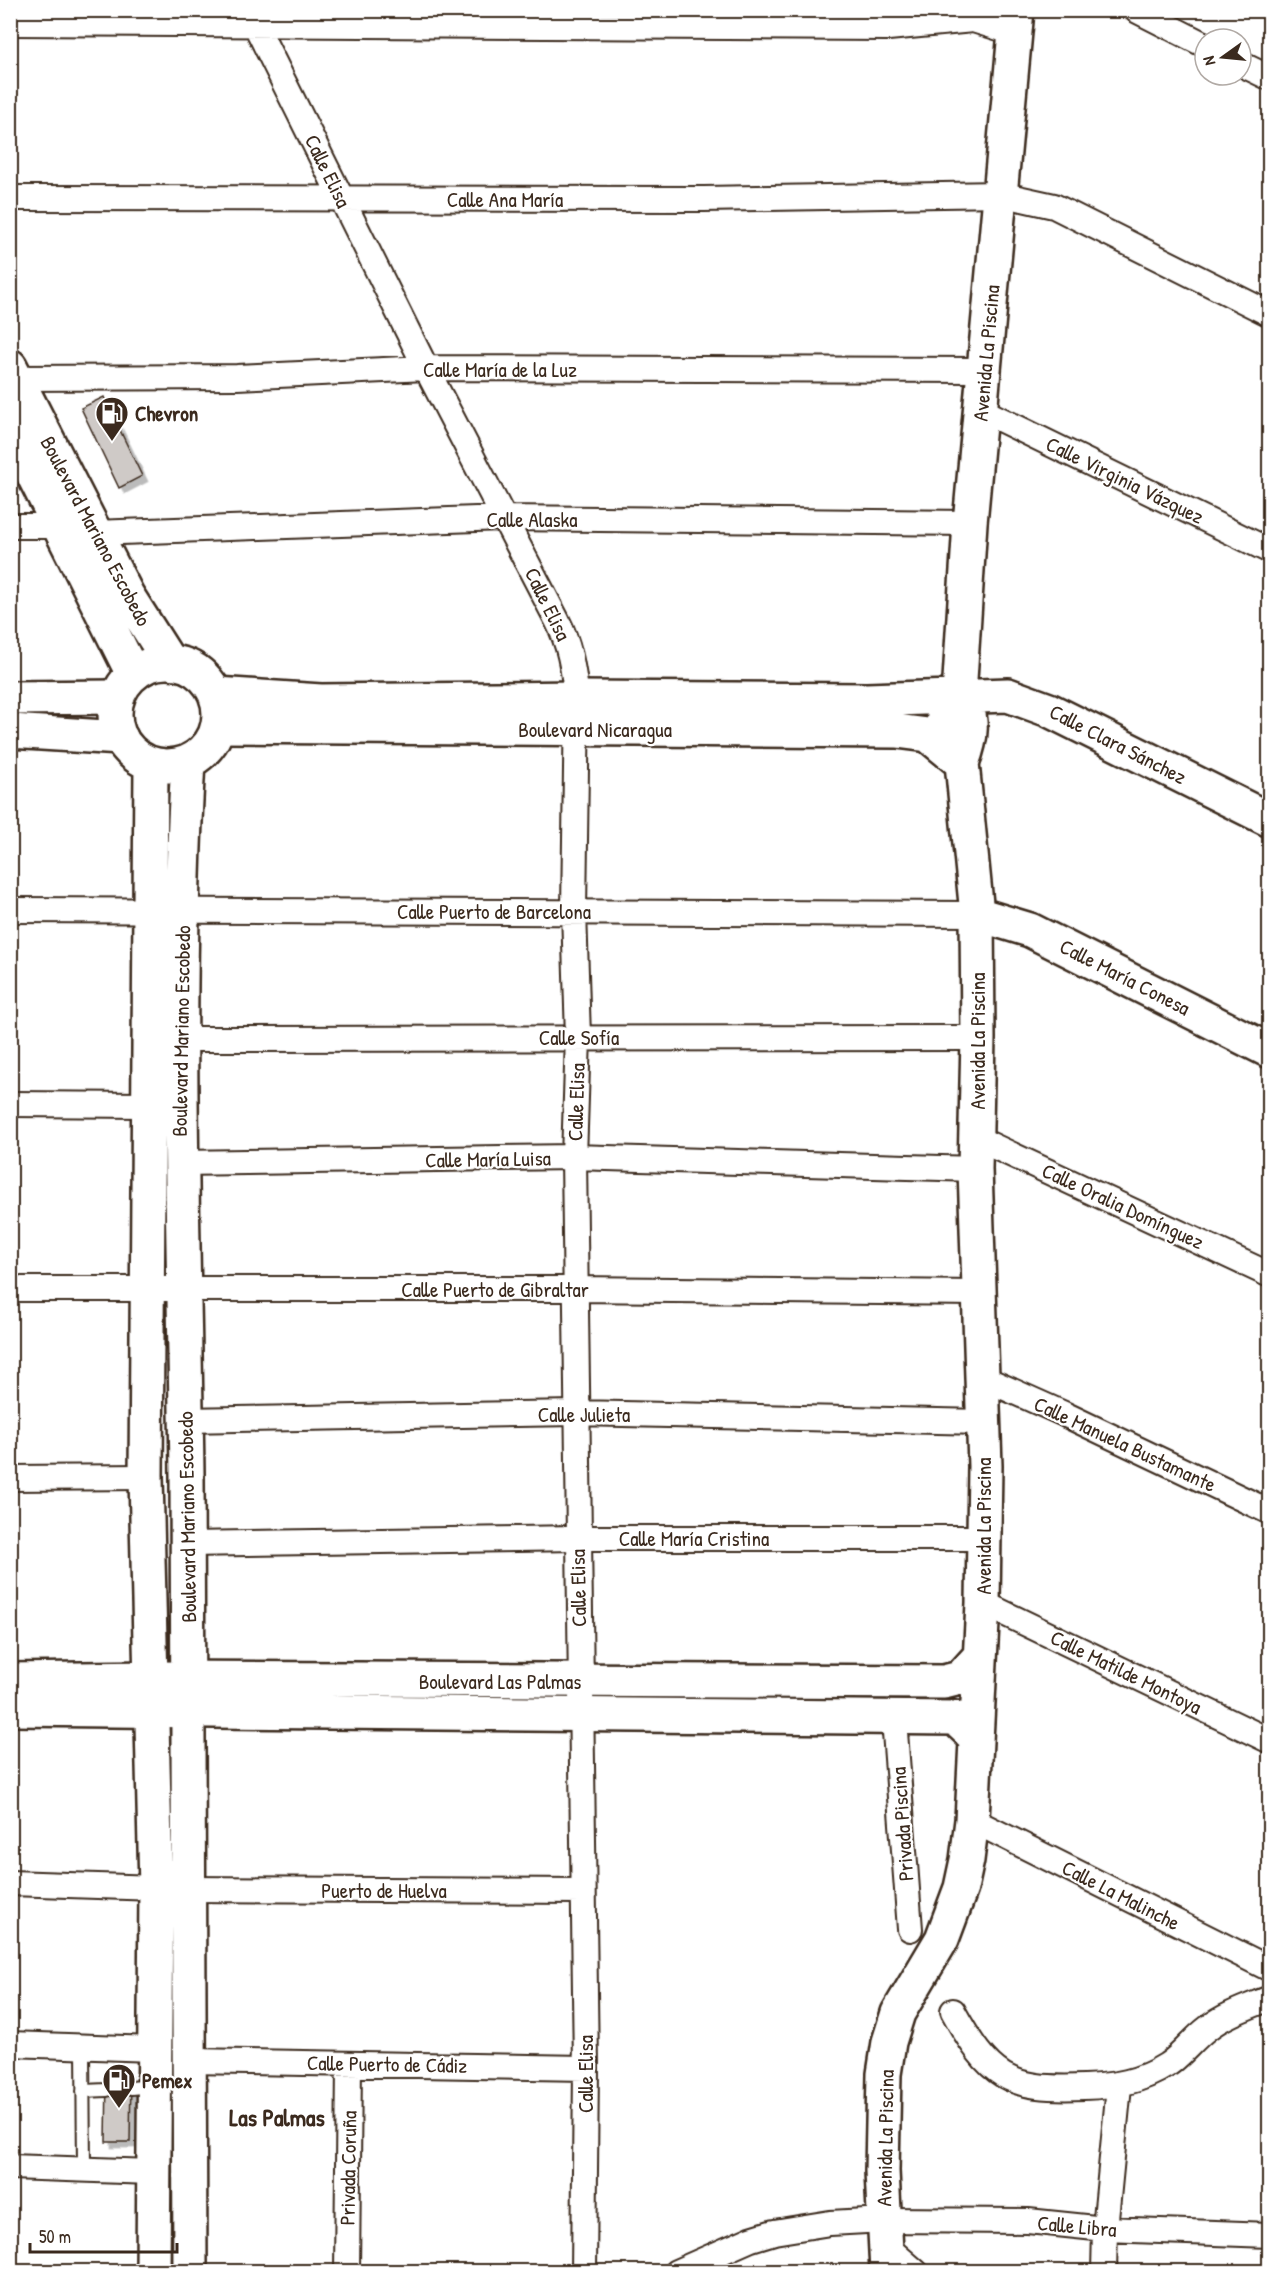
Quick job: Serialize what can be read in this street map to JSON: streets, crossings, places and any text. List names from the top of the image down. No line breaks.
{"streets":{"street":["Calle Elisa","Calle Ana María","Avenida La Piscina","Calle María de la Luz","Calle Virginia Vázquez","Calle Alaska","Boulevard Mariano Escobedo","Boulevard Nicaragua","Calle Clara Sánchez","Calle Puerto de Barcelona","Calle María Conesa","Calle Sofía","Calle María Luisa","Calle Oralia Domínguez","Calle Puerto de Gibraltar","Calle Julieta","Calle Manuela Bustamante","Calle María Cristina","Calle Matilde Montoya","Boulevard Las Palmas","Privada Piscina","Puerto de Huelva","Calle La Malinche","Calle Puerto de Cádiz","Privada Coruña","Calle Libra"]},"crossings":[["Calle Elisa","Calle Ana María"],["Calle Elisa","Calle María de la Luz"],["Calle Elisa","Calle Alaska"],["Calle Elisa","Boulevard Nicaragua"],["Calle Elisa","Calle Puerto de Barcelona"],["Calle Elisa","Calle Sofía"],["Calle Elisa","Calle María Luisa"],["Calle Elisa","Calle Puerto de Gibraltar"],["Calle Elisa","Calle Julieta"],["Calle Elisa","Calle María Cristina"],["Calle Elisa","Boulevard Las Palmas"],["Calle Elisa","Puerto de Huelva"],["Calle Elisa","Calle Puerto de Cádiz"],["Calle Ana María","Avenida La Piscina"],["Avenida La Piscina","Calle María de la Luz"],["Avenida La Piscina","Calle Virginia Vázquez"],["Avenida La Piscina","Calle Alaska"],["Avenida La Piscina","Boulevard Nicaragua"],["Avenida La Piscina","Calle Clara Sánchez"],["Avenida La Piscina","Calle Puerto de Barcelona"],["Avenida La Piscina","Calle María Conesa"],["Avenida La Piscina","Calle Sofía"],["Avenida La Piscina","Calle María Luisa"],["Avenida La Piscina","Calle Oralia Domínguez"],["Avenida La Piscina","Calle Puerto de Gibraltar"],["Avenida La Piscina","Calle Julieta"],["Avenida La Piscina","Calle Manuela Bustamante"],["Avenida La Piscina","Calle María Cristina"],["Avenida La Piscina","Calle Matilde Montoya"],["Avenida La Piscina","Boulevard Las Palmas"],["Avenida La Piscina","Calle La Malinche"],["Avenida La Piscina","Calle Libra"],["Calle María de la Luz","Boulevard Mariano Escobedo"],["Calle Alaska","Boulevard Mariano Escobedo"],["Boulevard Mariano Escobedo","Boulevard Nicaragua"],["Boulevard Mariano Escobedo","Calle Puerto de Barcelona"],["Boulevard Mariano Escobedo","Calle Sofía"],["Boulevard Mariano Escobedo","Calle María Luisa"],["Boulevard Mariano Escobedo","Calle Puerto de Gibraltar"],["Boulevard Mariano Escobedo","Calle Julieta"],["Boulevard Mariano Escobedo","Calle María Cristina"],["Boulevard Mariano Escobedo","Boulevard Las Palmas"],["Boulevard Mariano Escobedo","Puerto de Huelva"],["Boulevard Mariano Escobedo","Calle Puerto de Cádiz"],["Boulevard Nicaragua","Calle Clara Sánchez"],["Calle Puerto de Barcelona","Calle María Conesa"],["Calle María Luisa","Calle Oralia Domínguez"],["Boulevard Las Palmas","Privada Piscina"],["Calle Puerto de Cádiz","Privada Coruña"]],"districts":["Las Palmas"],"places":{"fuel station":["Chevron","Pemex"]},"scale_bar":"50 m","north":"left"}
